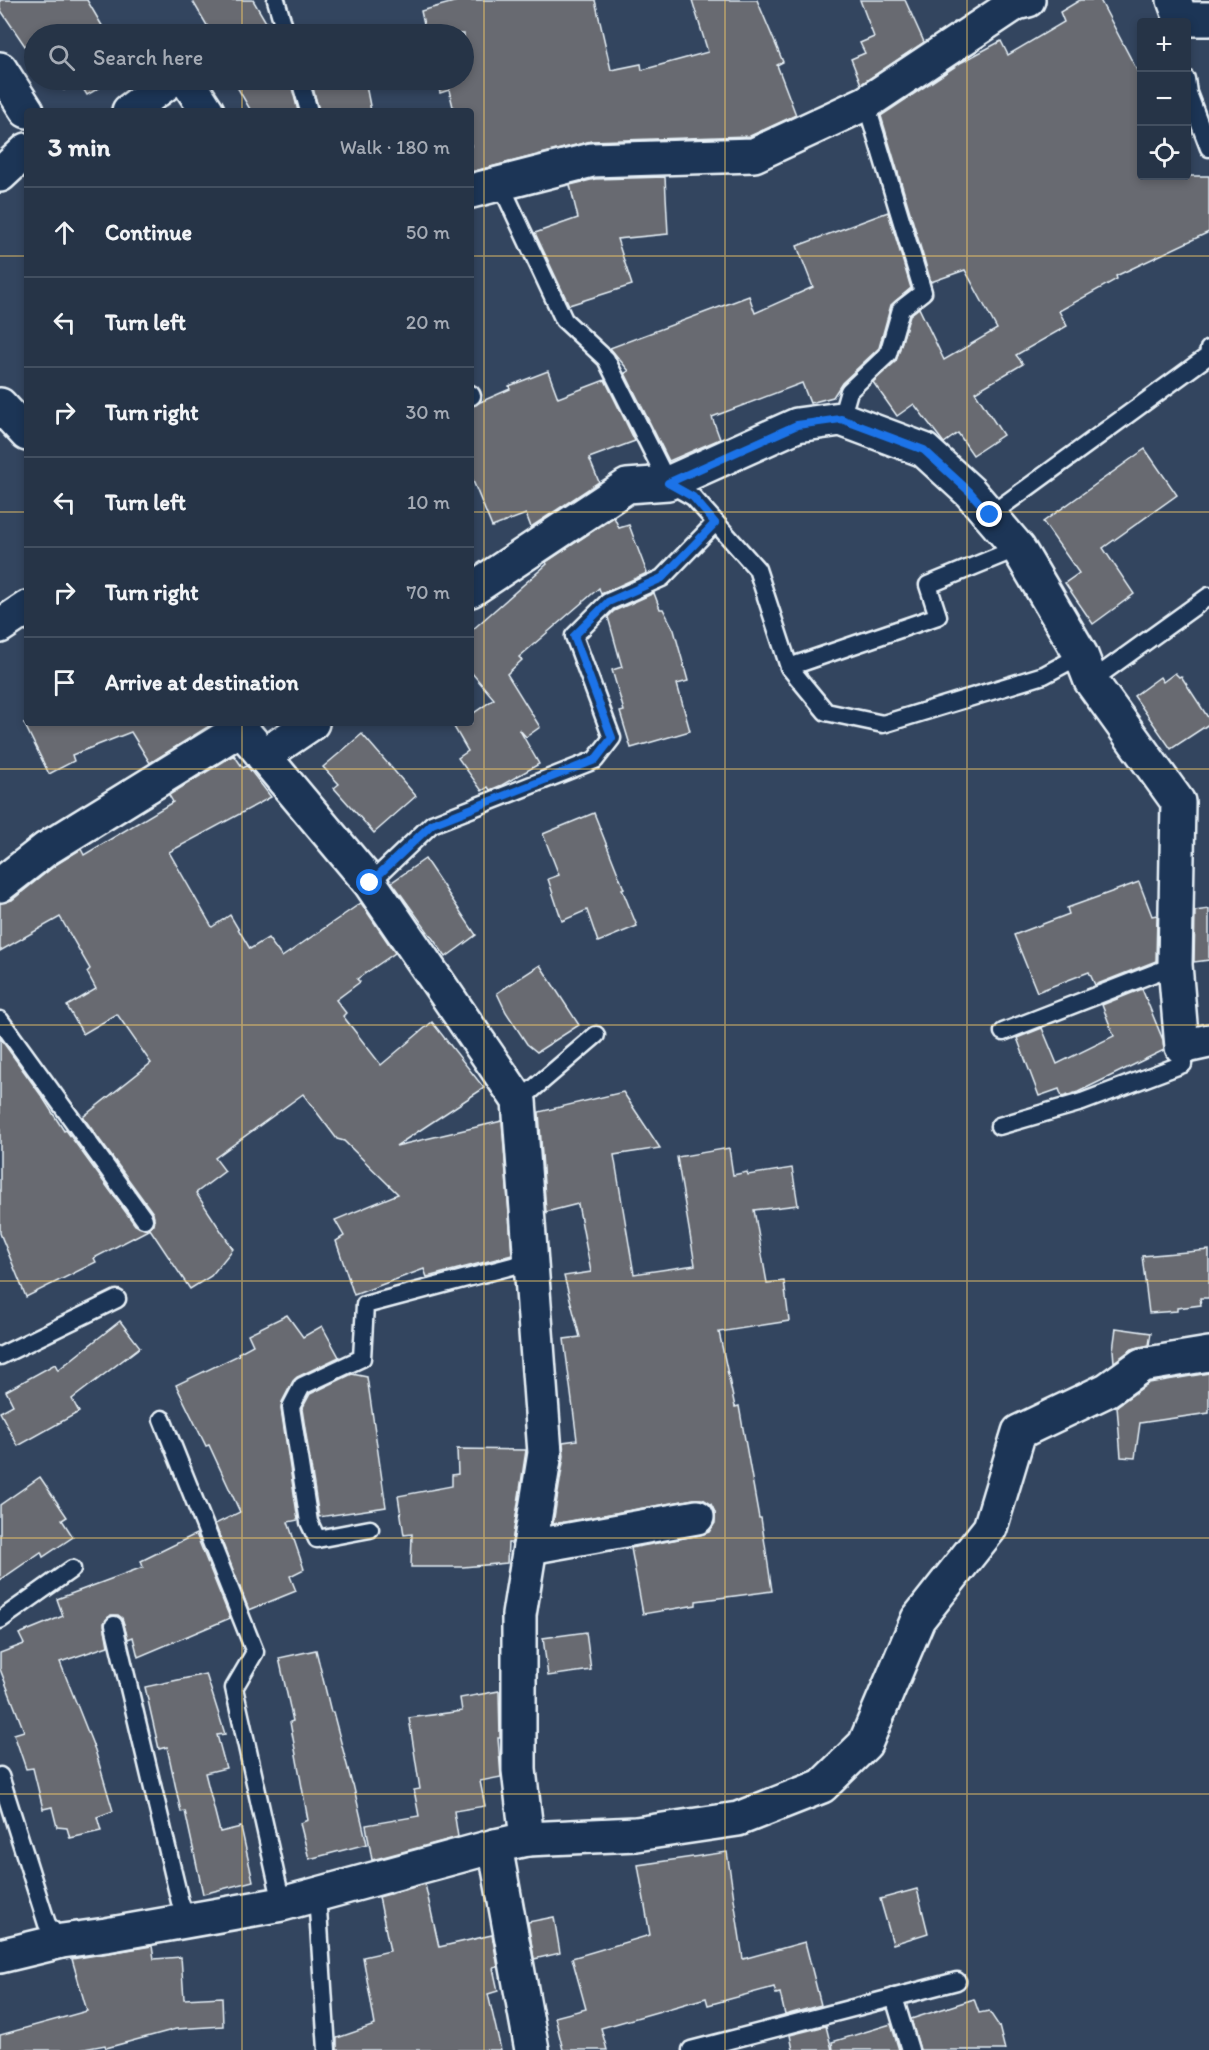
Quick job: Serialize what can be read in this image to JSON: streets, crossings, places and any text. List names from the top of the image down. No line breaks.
{"page":{"map_buttons":["+","−"],"search":"Search here","heading":["3 min","Walk · 180 m"],"list":[["Continue","50 m"],["Turn left","20 m"],["Turn right","30 m"],["Turn left","10 m"],["Turn right","70 m"],"Arrive at destination"]}}
